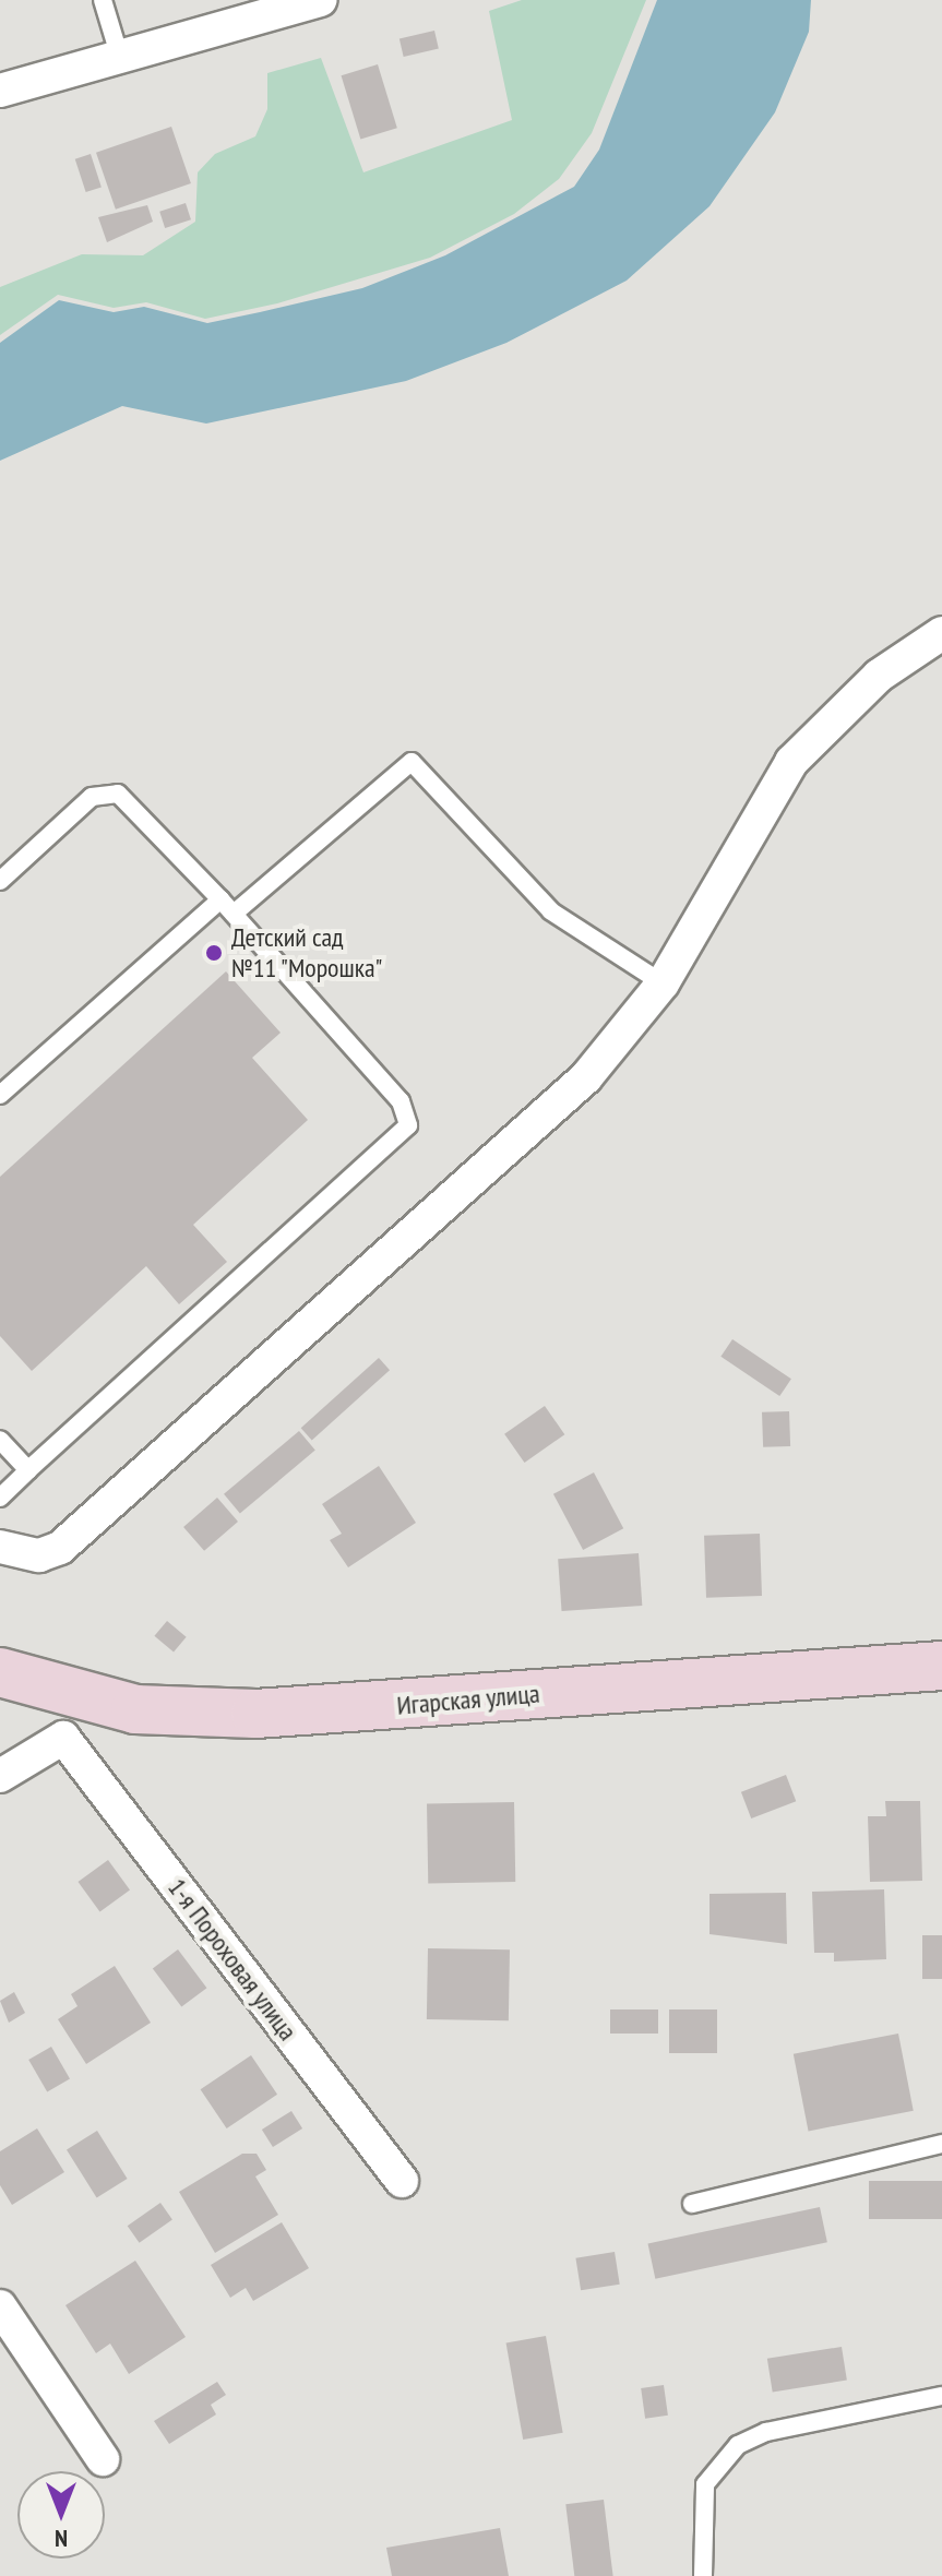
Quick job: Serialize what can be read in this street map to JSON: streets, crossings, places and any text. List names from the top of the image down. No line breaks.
{"streets":{"street":["Игарская улица","1-я Пороховая улица"]},"crossings":[["Игарская улица","1-я Пороховая улица"]],"places":["Детский сад №11 \"Морошка\""],"north":"bottom"}
